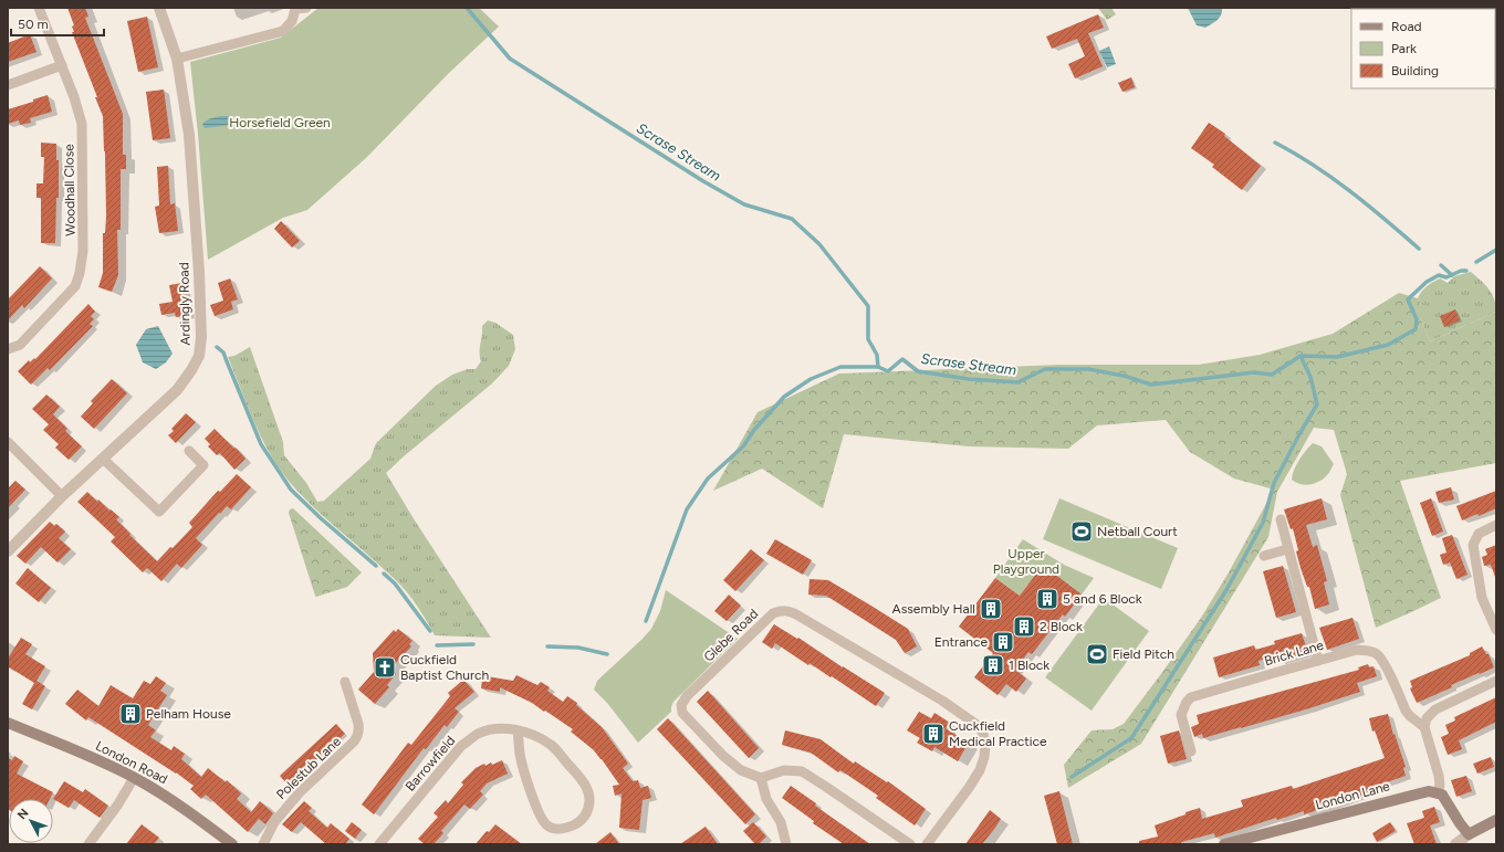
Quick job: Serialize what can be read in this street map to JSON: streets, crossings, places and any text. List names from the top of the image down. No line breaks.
{"streets":{"main road":["London Road","London Lane"],"street":["Woodhall Close","Ardingly Road","Glebe Road","Brick Lane","Barrowfield","Polestub Lane"]},"water":["Scrase Stream"],"parks":["Horsefield Green","Upper Playground"],"places":{"sports":["Netball Court","Field Pitch"],"building":["5 and 6 Block","Assembly Hall","2 Block","Entrance","1 Block","Pelham House","Cuckfield Medical Practice"],"church":["Cuckfield Baptist Church"]},"legend":["Road","Park","Building"],"scale_bar":"50 m","north":"top left"}
